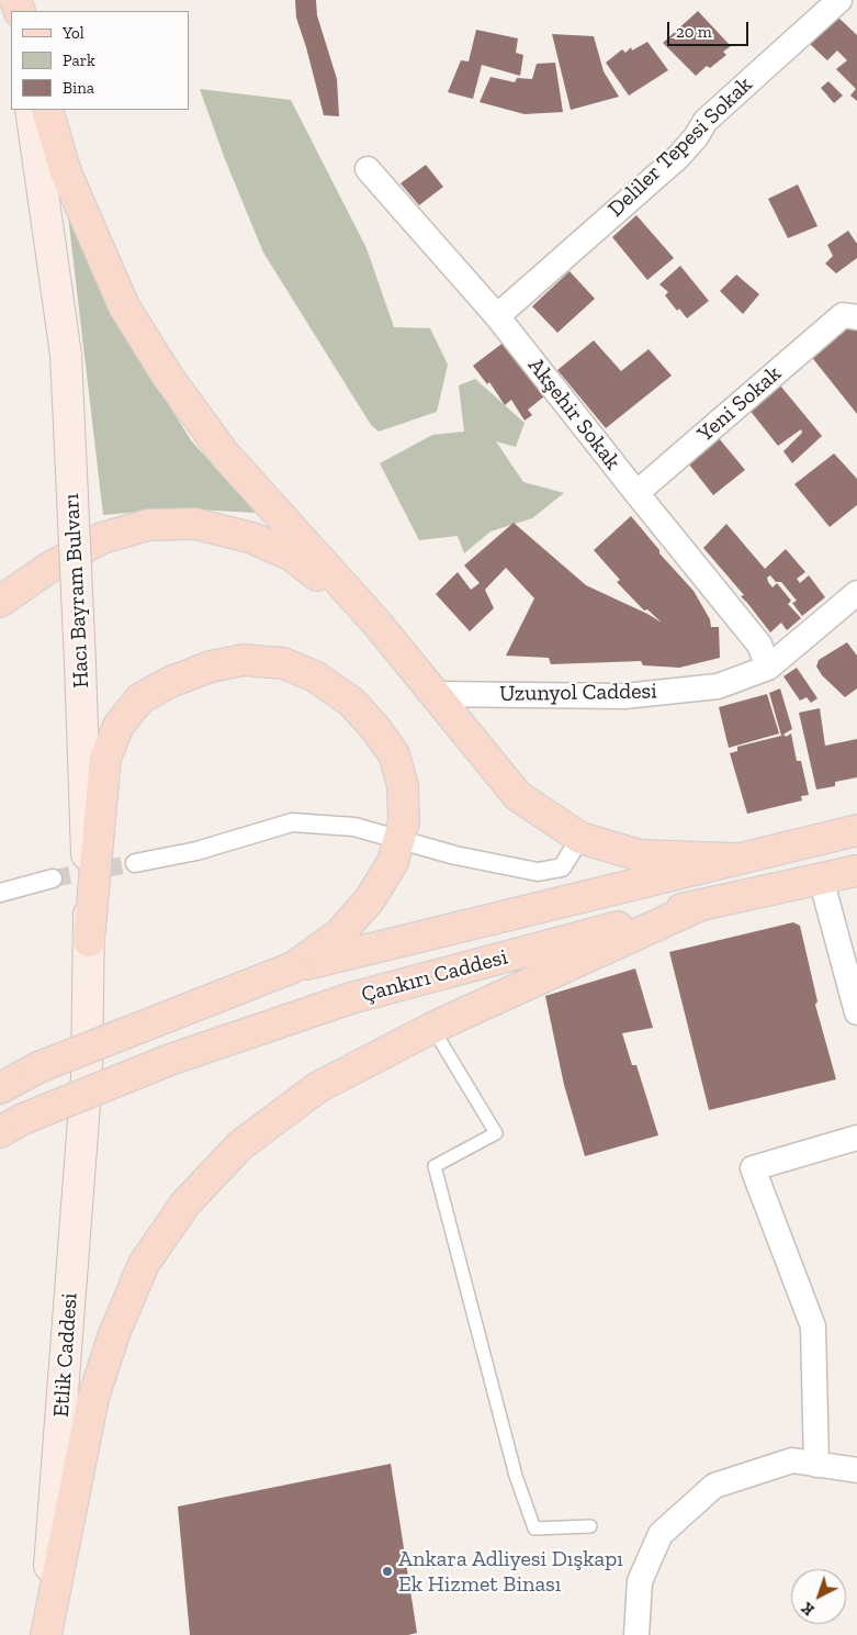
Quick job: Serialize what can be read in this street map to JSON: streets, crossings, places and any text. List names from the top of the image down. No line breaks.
{"streets":{"main road":["Hacı Bayram Bulvarı","Çankırı Caddesi","Etlik Caddesi"],"street":["Deliler Tepesi Sokak","Yeni Sokak","Akşehir Sokak","Uzunyol Caddesi"]},"crossings":[["Deliler Tepesi Sokak","Akşehir Sokak"],["Yeni Sokak","Akşehir Sokak"],["Akşehir Sokak","Uzunyol Caddesi"],["Hacı Bayram Bulvarı","Etlik Caddesi"]],"places":["Ankara Adliyesi Dışkapı Ek Hizmet Binası"],"legend":["Yol","Park","Bina"],"scale_bar":"20 m","north":"bottom left"}
